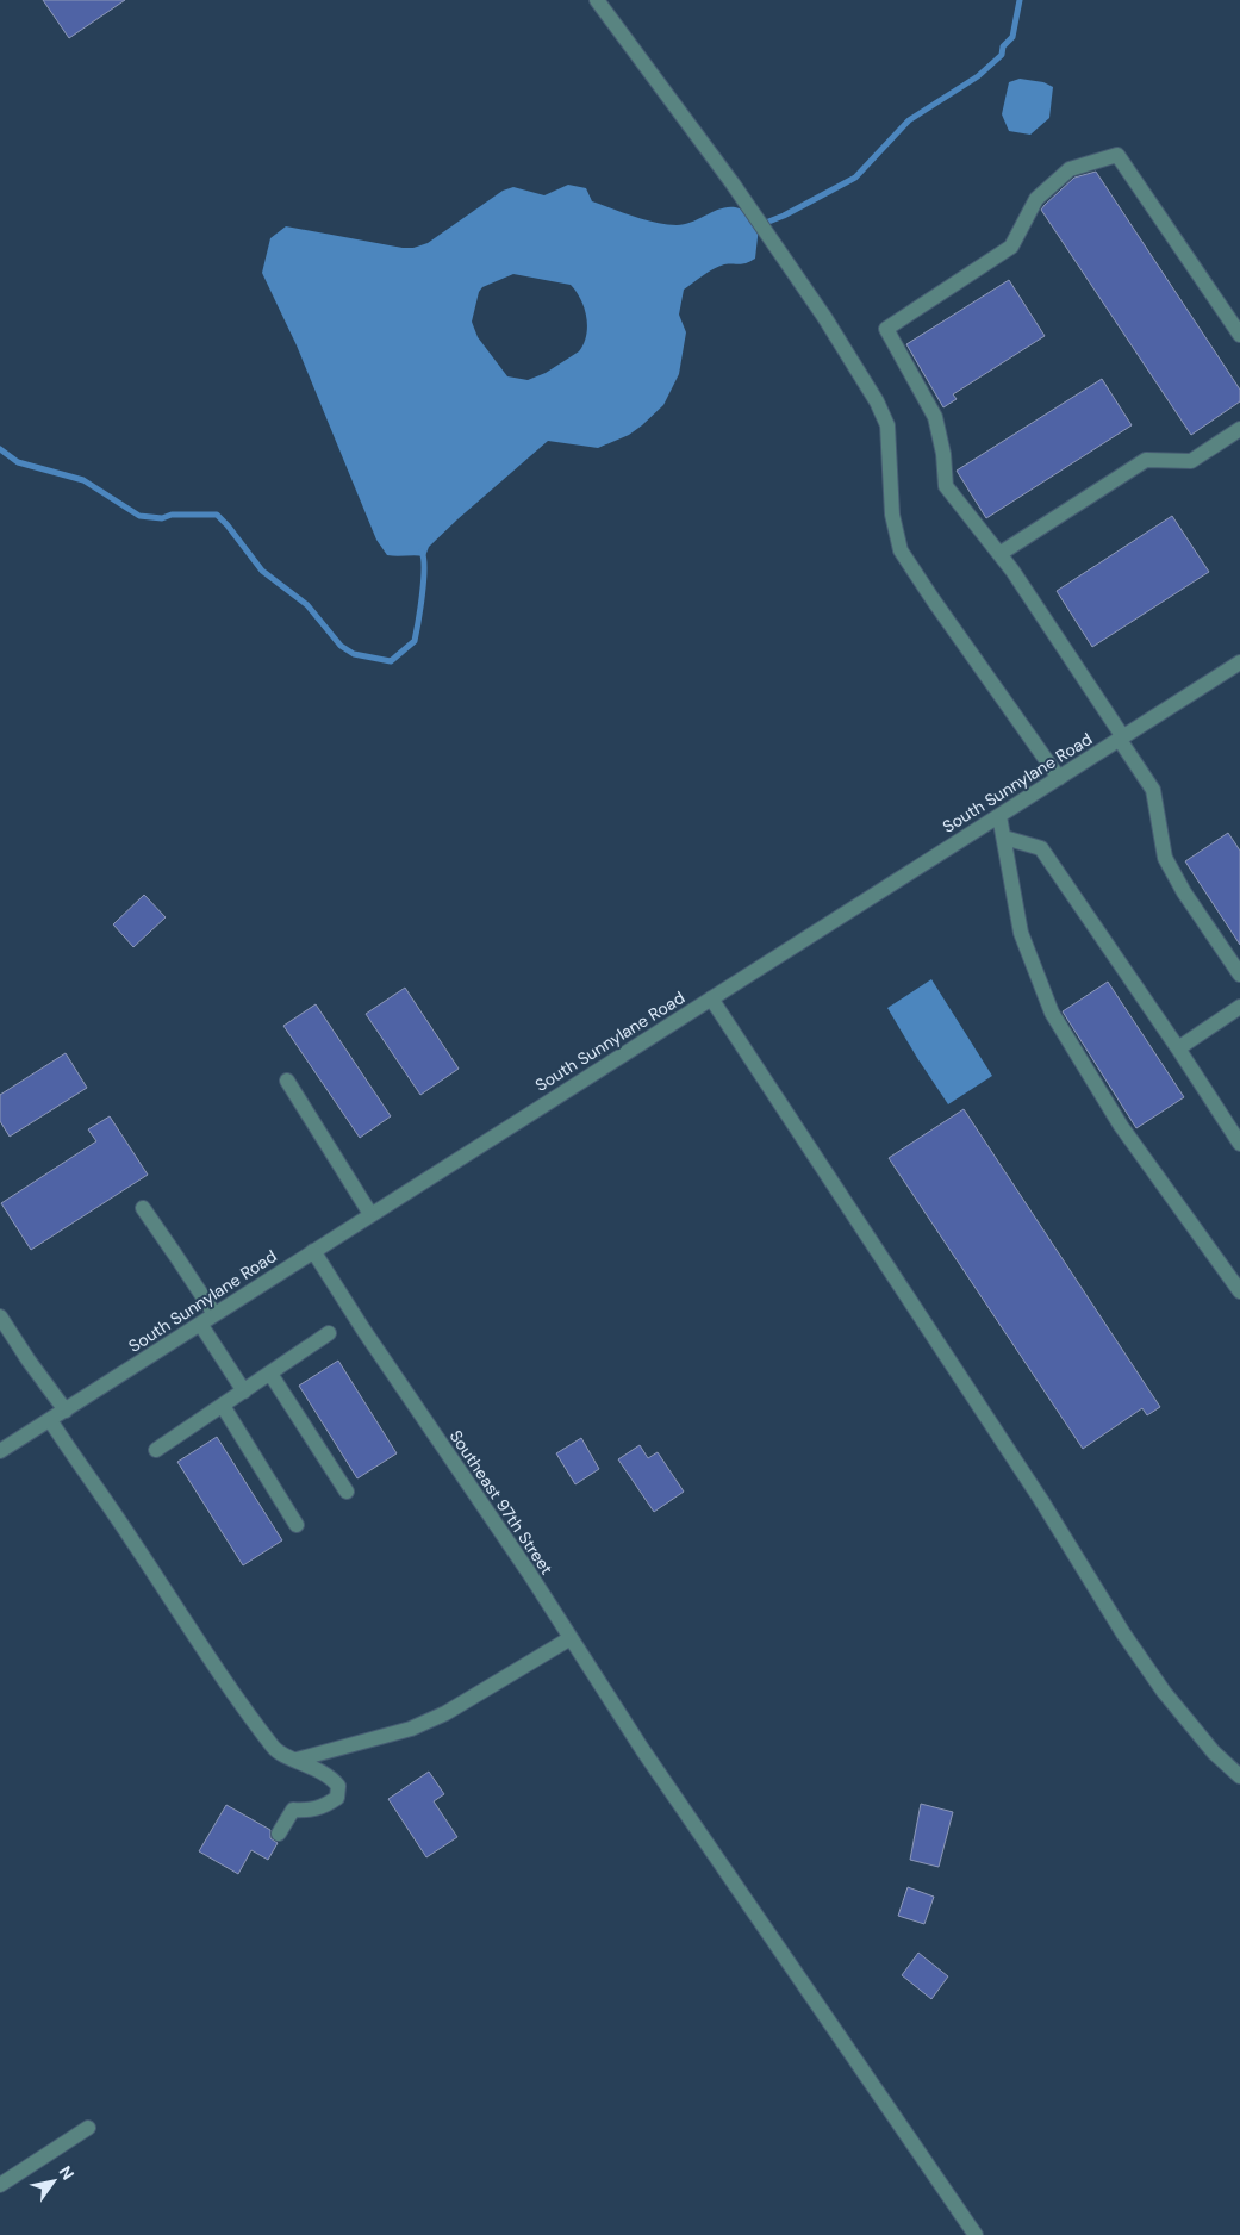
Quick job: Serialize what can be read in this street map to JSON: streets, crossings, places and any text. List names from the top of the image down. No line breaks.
{"streets":{"street":["South Sunnylane Road","Southeast 97th Street"]},"crossings":[["South Sunnylane Road","Southeast 97th Street"]],"north":"top right"}
